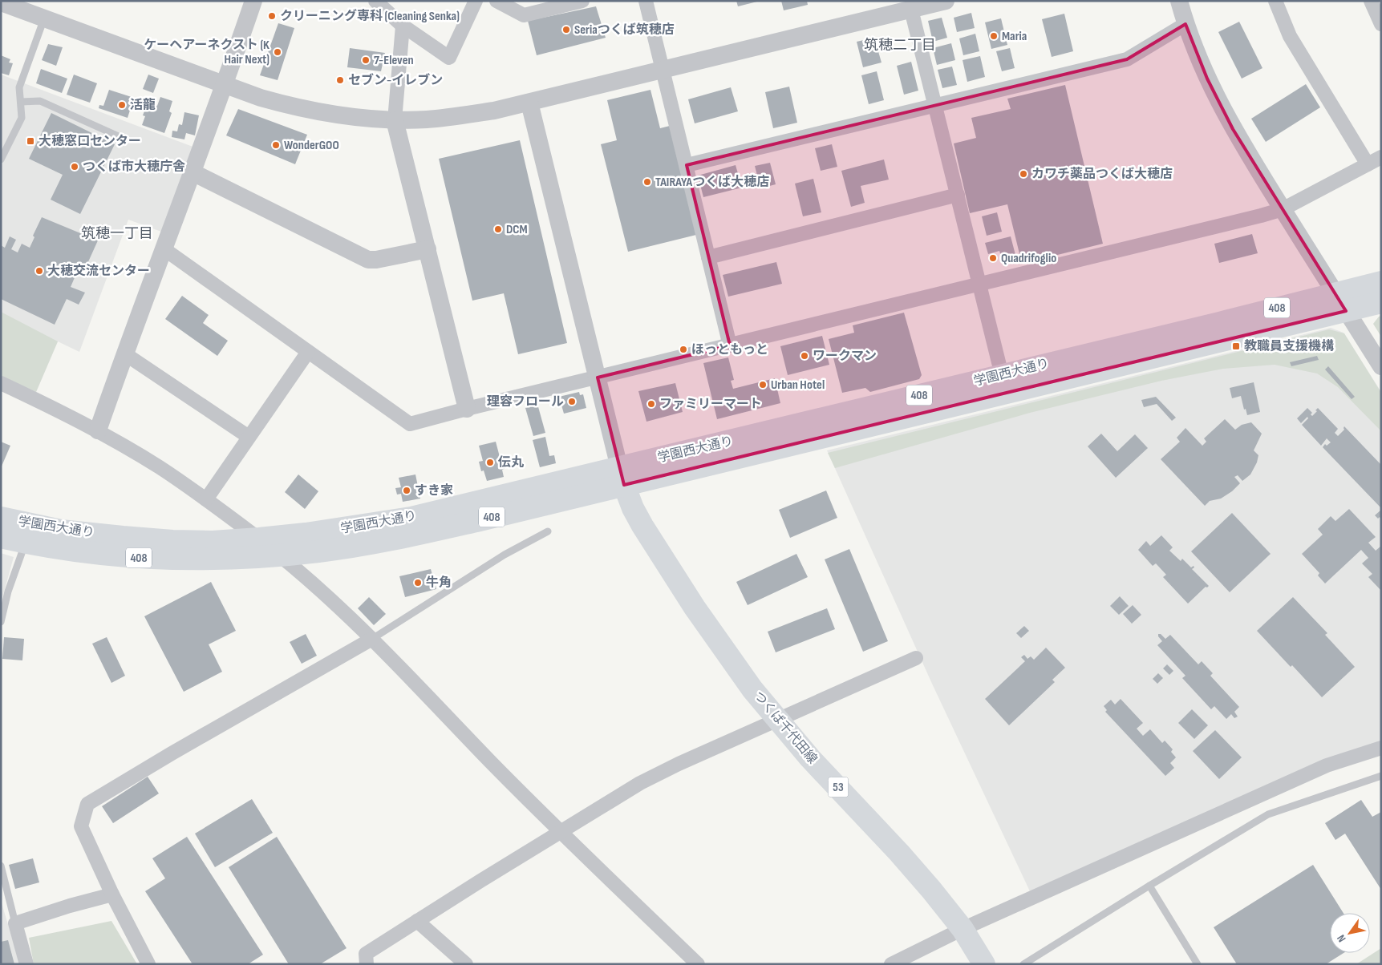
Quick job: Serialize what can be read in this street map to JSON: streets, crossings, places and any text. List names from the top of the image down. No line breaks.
{"streets":{"main road":["408","学園西大通り","つくば千代田線","53"]},"crossings":[["学園西大通り","つくば千代田線"]],"districts":["筑穂二丁目","筑穂一丁目"],"places":{"other":["クリーニング専科 (Cleaning Senka)","Seriaつくば筑穂店","Maria","ケーヘアーネクスト (K Hair Next)","7-Eleven","セブン-イレブン","活龍","WonderGOO","つくば市大穂庁舎","カワチ薬品つくば大穂店","TAIRAYAつくば大穂店","DCM","Quadrifoglio","大穂交流センター","ほっともっと","ワークマン","Urban Hotel","理容フロール","ファミリーマート","伝丸","すき家","牛角"],"transit":["大穂窓口センター","教職員支援機構"]},"north":"bottom left"}
